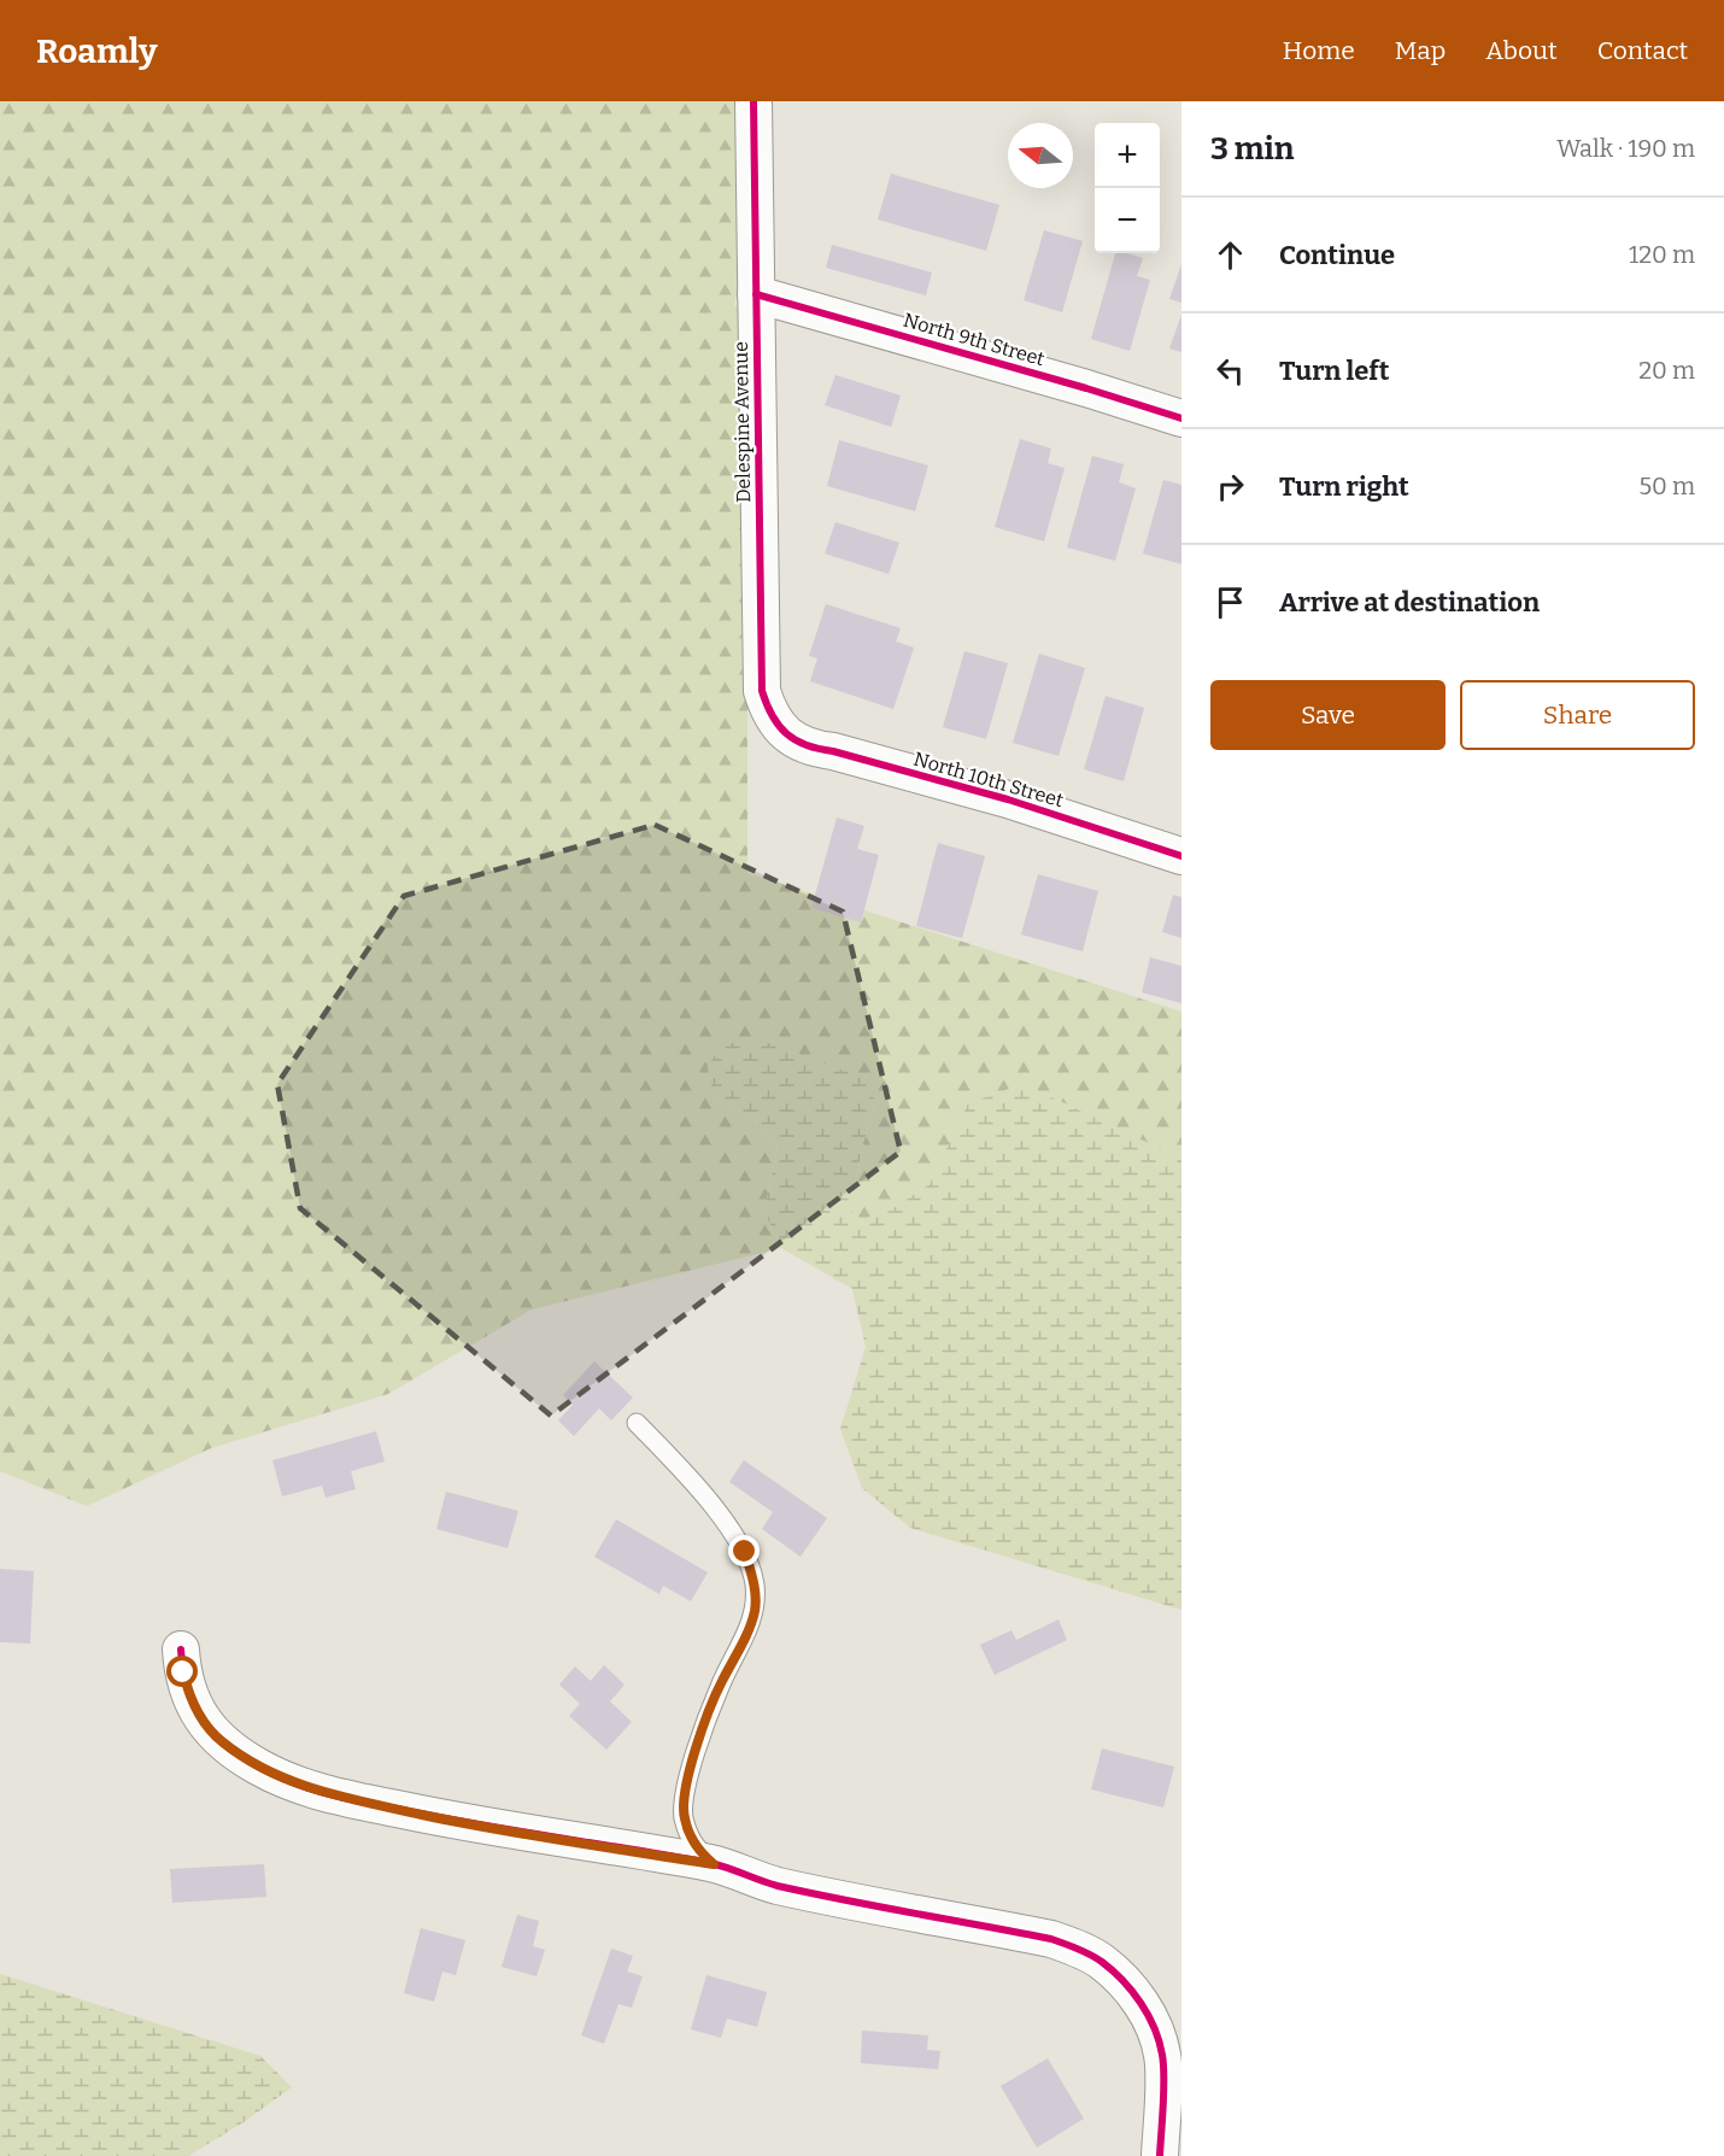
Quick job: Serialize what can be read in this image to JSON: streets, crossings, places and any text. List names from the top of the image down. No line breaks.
{"streets":{"street":["North 9th Street","Delespine Avenue","North 10th Street"]},"crossings":[["North 9th Street","Delespine Avenue"],["Delespine Avenue","North 10th Street"]],"north":"left","page":{"header":"Roamly","nav":["Home","Map","About","Contact"],"heading":["3 min","Walk · 190 m"],"map_buttons":["+","−"],"list":[["Continue","120 m"],["Turn left","20 m"],["Turn right","50 m"],"Arrive at destination"],"buttons":["Save","Share"]}}
